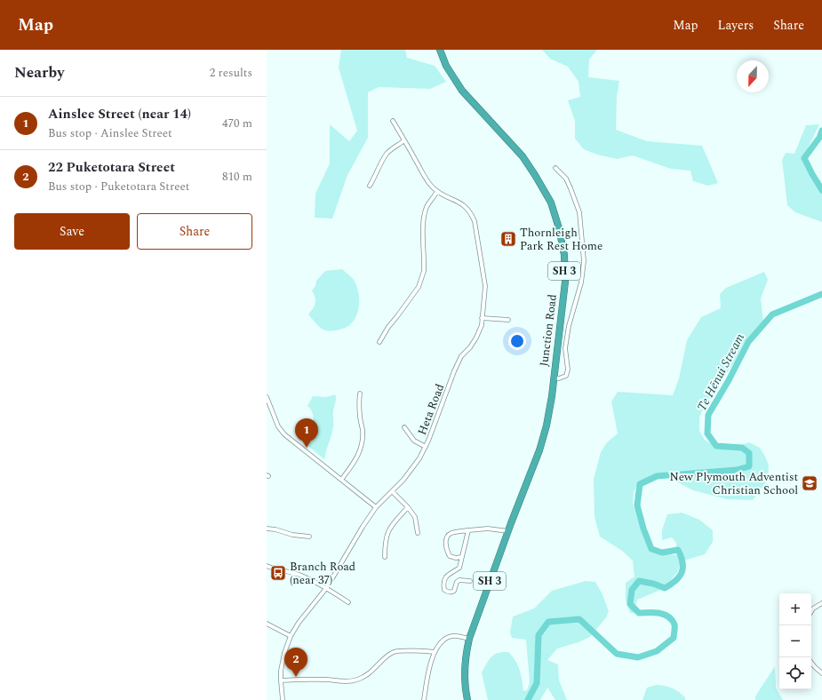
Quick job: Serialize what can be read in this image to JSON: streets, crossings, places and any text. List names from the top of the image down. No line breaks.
{"streets":{"highway":["SH 3","Junction Road"],"street":["Heta Road"]},"crossings":[["SH 3","Junction Road"]],"water":["Te Hēnui Stream"],"places":{"building":["Thornleigh Park Rest Home"],"school or university":["New Plymouth Adventist Christian School"],"bus stop":["Branch Road (near 37)"]},"north":"bottom","page":{"header":"Map","nav":["Map","Layers","Share"],"heading":["Nearby","2 results"],"list":[{"mark":"1","name":"Ainslee Street (near 14)","note":"Bus stop · Ainslee Street","value":"470 m"},{"mark":"2","name":"22 Puketotara Street","note":"Bus stop · Puketotara Street","value":"810 m"}],"buttons":["Save","Share"],"pins":["1","2"],"map_buttons":["+","−"]}}
